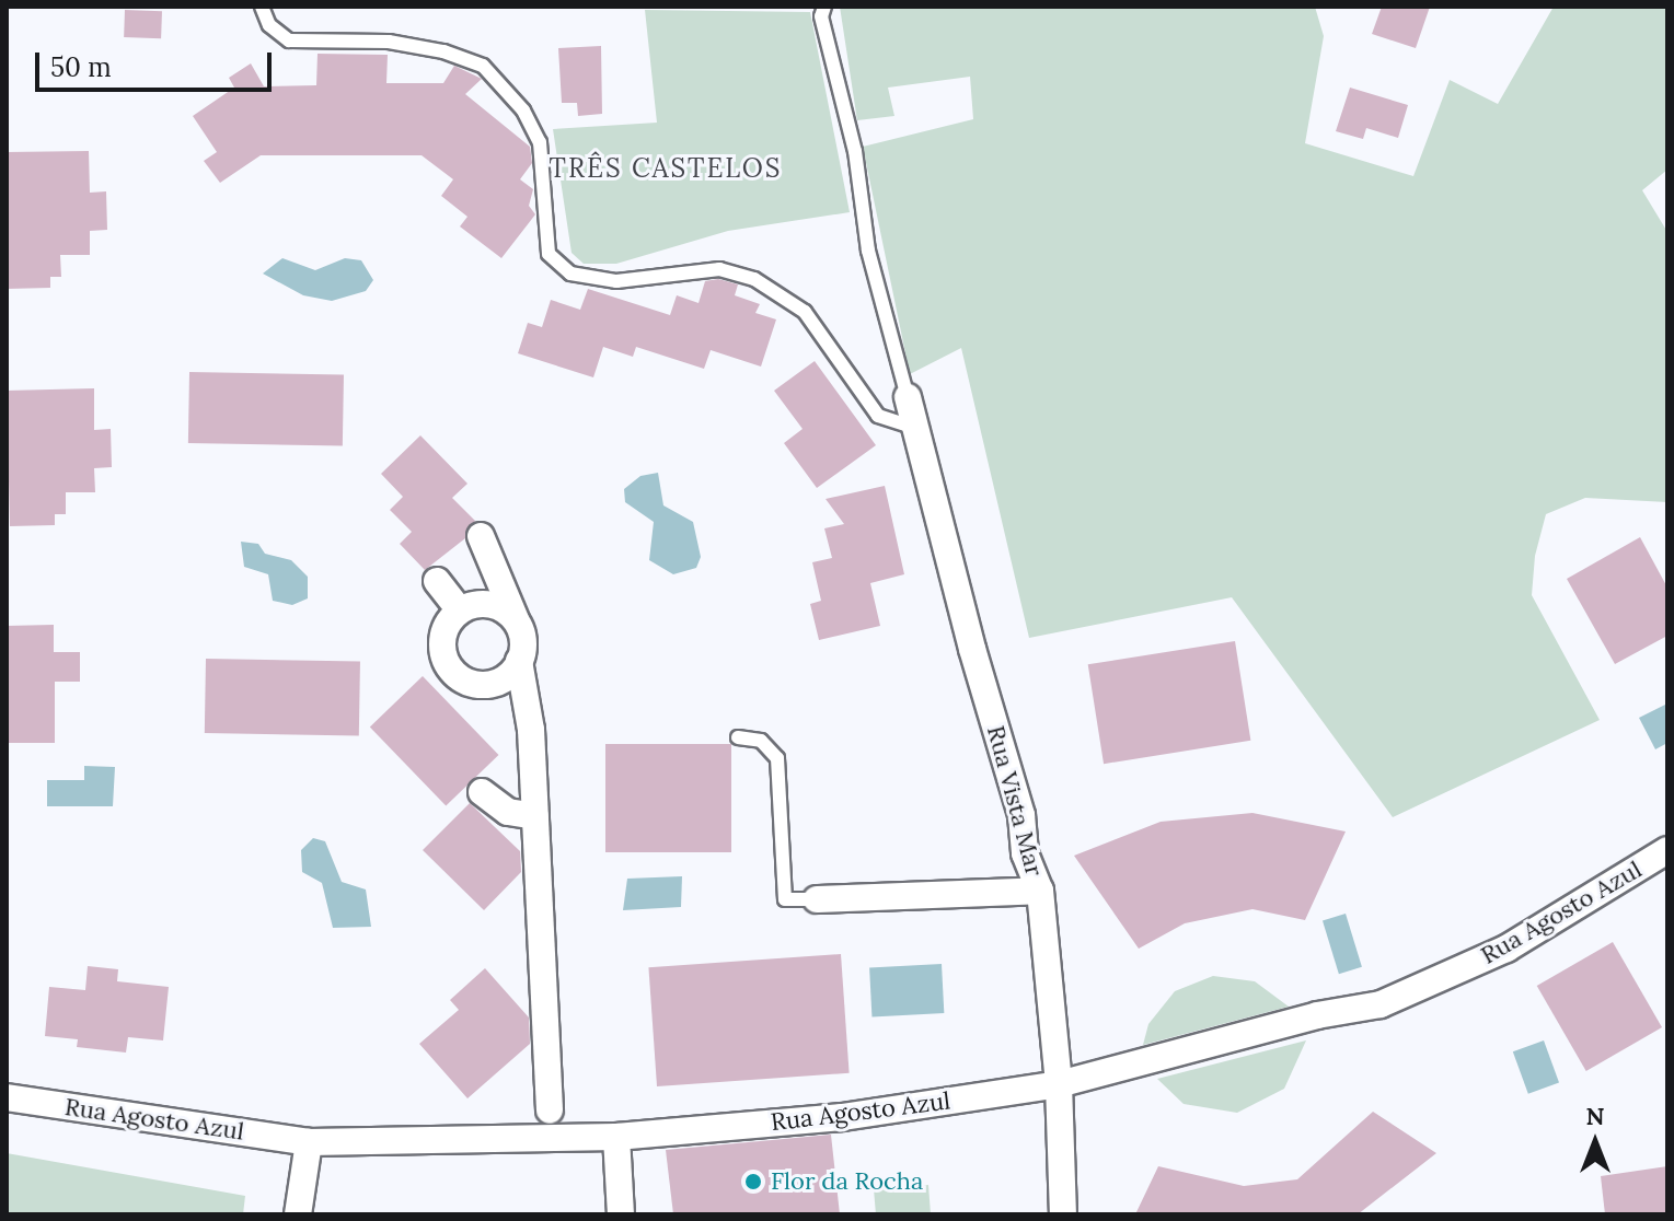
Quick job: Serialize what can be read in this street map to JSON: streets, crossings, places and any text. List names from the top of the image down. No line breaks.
{"streets":{"street":["Rua Vista Mar","Rua Agosto Azul"]},"crossings":[["Rua Vista Mar","Rua Agosto Azul"]],"districts":["TRÊS CASTELOS"],"places":["Flor da Rocha"],"scale_bar":"50 m","north":"top"}
